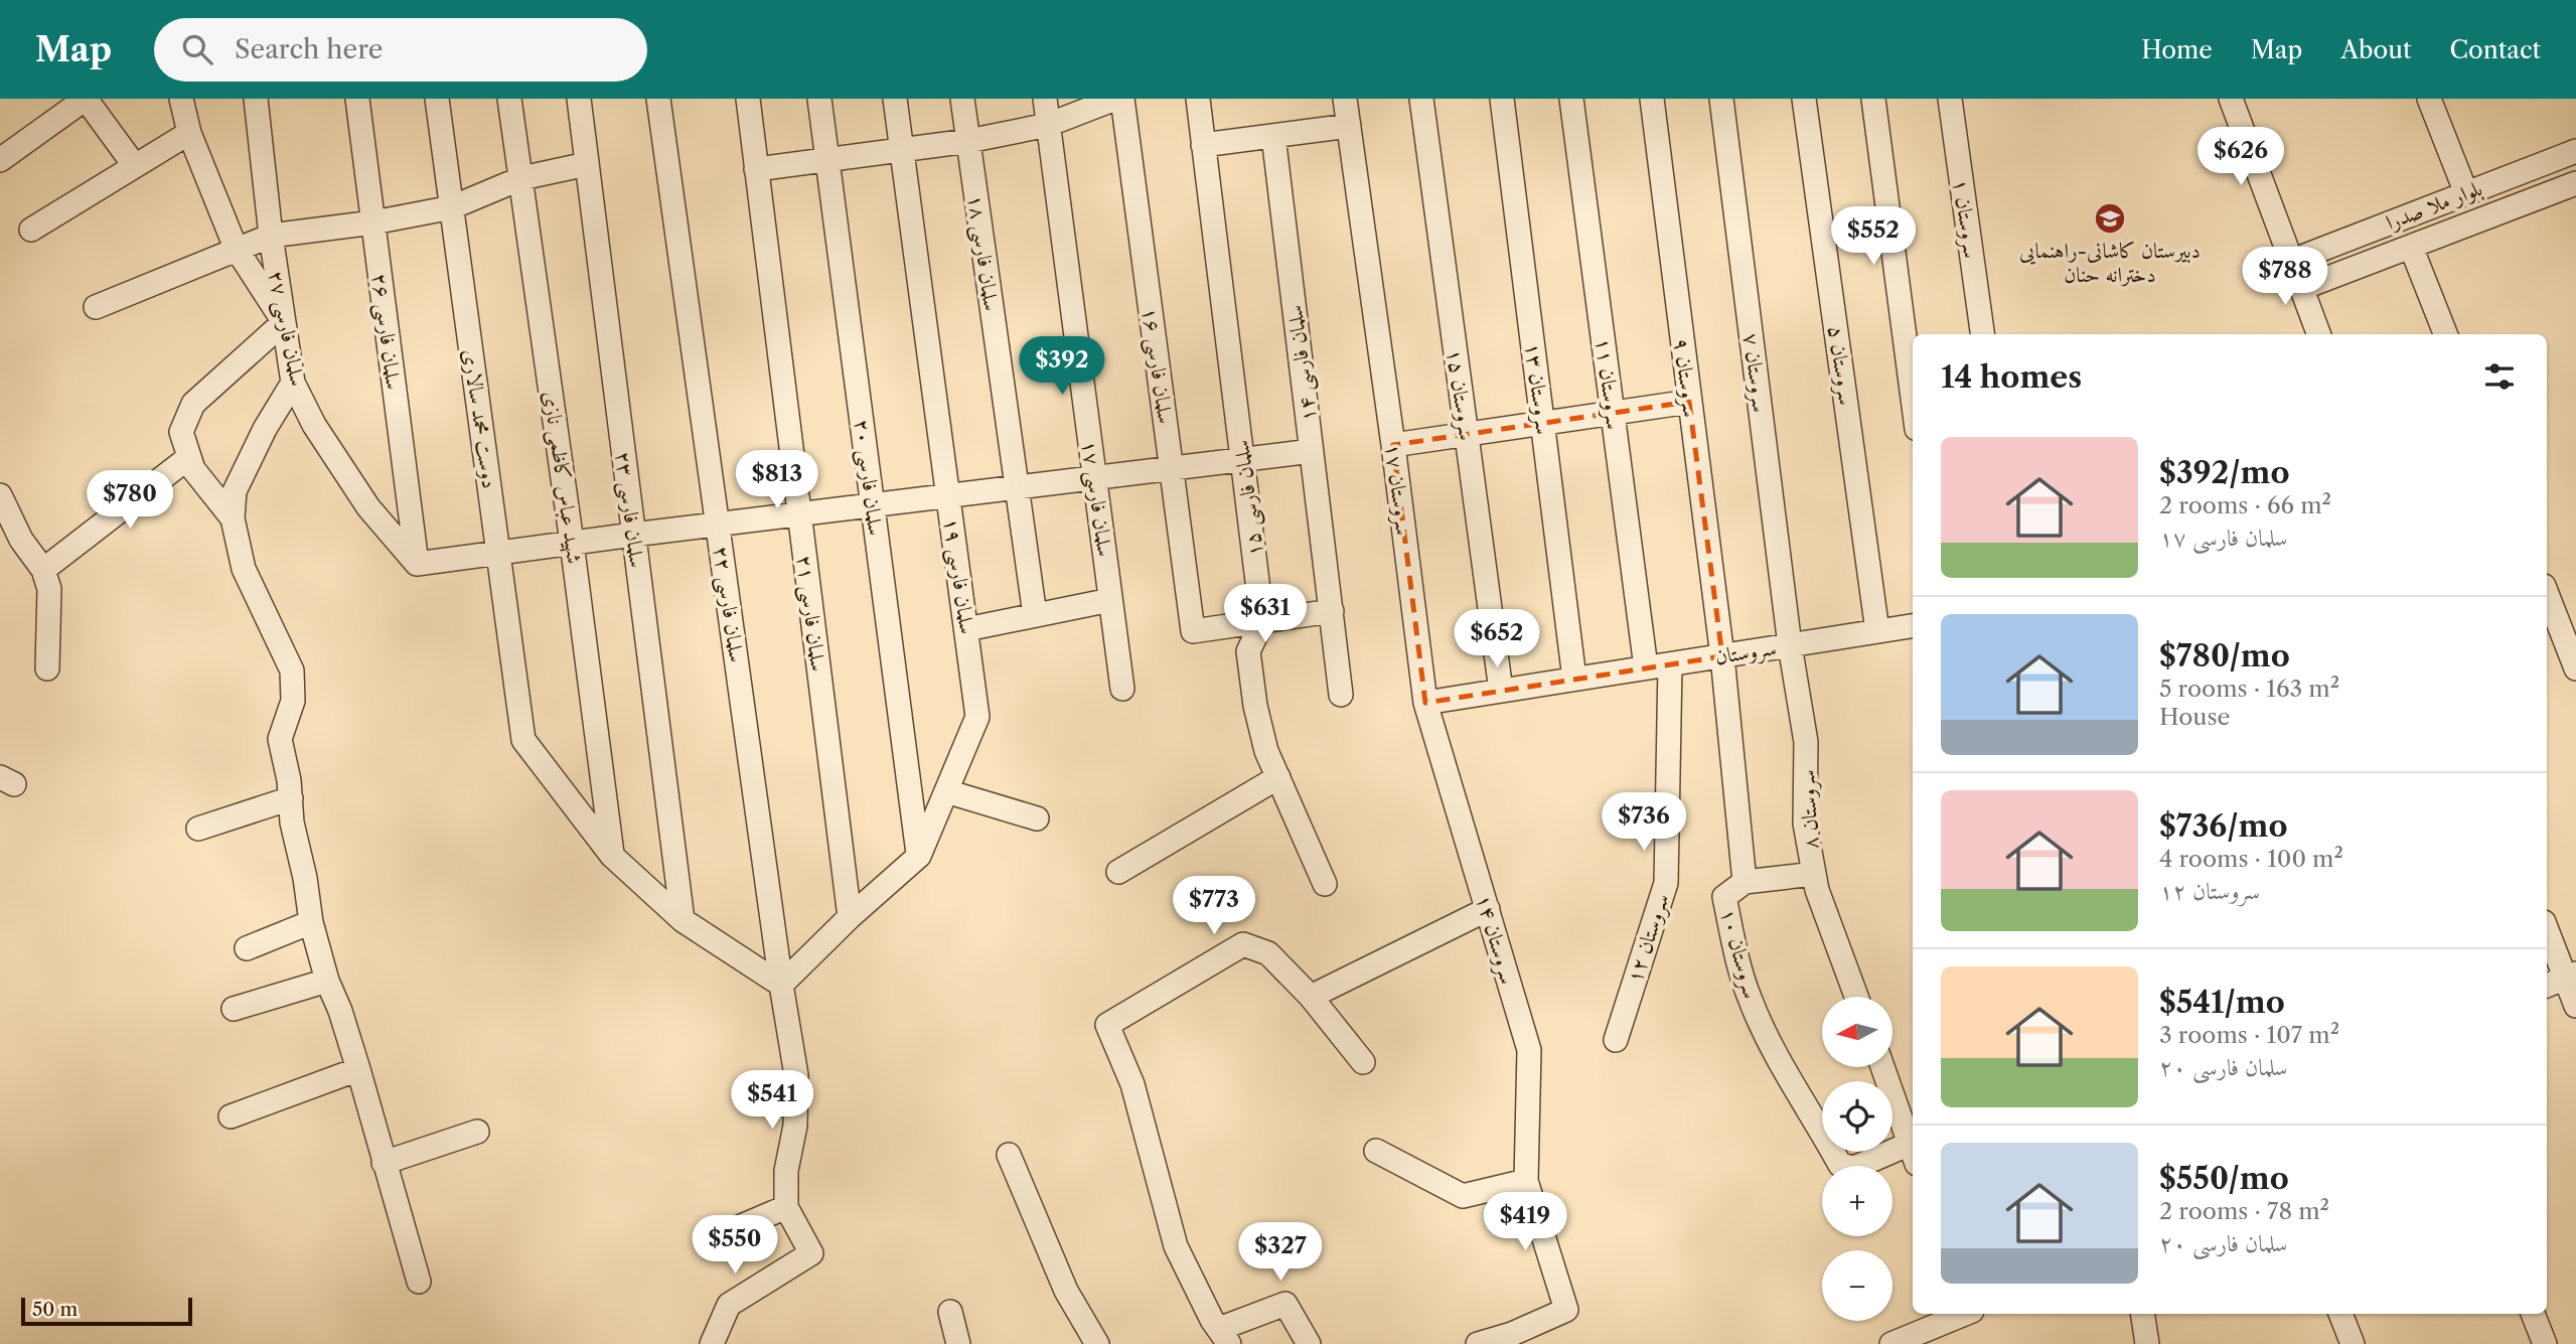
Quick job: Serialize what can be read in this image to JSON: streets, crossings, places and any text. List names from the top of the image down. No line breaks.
{"streets":{"street":["بلوار ملا صدرا","سروستان ۱","سلمان فارسی ۱۸","سلمان فارسی ۲۷","سلمان فارسی ۲۶","سلمان فارسی ۱۴","سلمان فارسی ۱۶","سروستان ۵","سروستان ۷","سروستان ۹","سروستان ۱۱","سروستان ۱۳","سروستان ۱۵","دوست محمد سالاری","شهید عباس کاظمی نازی","سلمان فارسی ۲۰","سروستان ۱۷","سلمان فارسی ۱۷","سلمان فارسی ۱۵","سلمان فارسی ۲۳","سلمان فارسی ۱۹","سلمان فارسی ۲۲","سلمان فارسی ۲۱","سروستان","سروستان ۸","سروستان ۱۲","سروستان ۱۴","سروستان ۱۰"]},"crossings":[["سلمان فارسی ۲۷","سلمان فارسی ۲۶"],["سلمان فارسی ۱۶","سلمان فارسی ۱۵"],["سروستان ۵","سروستان"],["سروستان ۷","سروستان"],["سروستان ۷","سروستان ۸"],["سروستان ۹","سروستان"],["سروستان ۹","سروستان ۱۰"],["سروستان ۱۱","سروستان"],["سروستان ۱۳","سروستان"],["دوست محمد سالاری","شهید عباس کاظمی نازی"],["سلمان فارسی ۲۰","سلمان فارسی ۱۹"],["سروستان ۱۷","سروستان ۱۴"],["سلمان فارسی ۱۹","سلمان فارسی ۲۲"],["سلمان فارسی ۱۹","سلمان فارسی ۲۱"],["سروستان","سروستان ۸"],["سروستان","سروستان ۱۲"],["سروستان","سروستان ۱۰"]],"places":{"school or university":["دبیرستان کاشانی-راهنمایی دخترانه حنان"]},"scale_bar":"50 m","north":"left","page":{"header":"Map","search":"Search here","nav":["Home","Map","About","Contact"],"price":["$626","$552","$788","$392","$813","$780","$631","$652","$736","$773","$541","$419","$550","$327"],"heading":"14 homes","list":[{"name":"$392/mo","note":"2 rooms · 66 m² · سلمان فارسی ۱۷"},{"name":"$780/mo","note":"5 rooms · 163 m² · House"},{"name":"$736/mo","note":"4 rooms · 100 m² · سروستان ۱۲"},{"name":"$541/mo","note":"3 rooms · 107 m² · سلمان فارسی ۲۰"},{"name":"$550/mo","note":"2 rooms · 78 m² · سلمان فارسی ۲۰"}],"map_buttons":["+","−"],"scale":"50 m"}}
